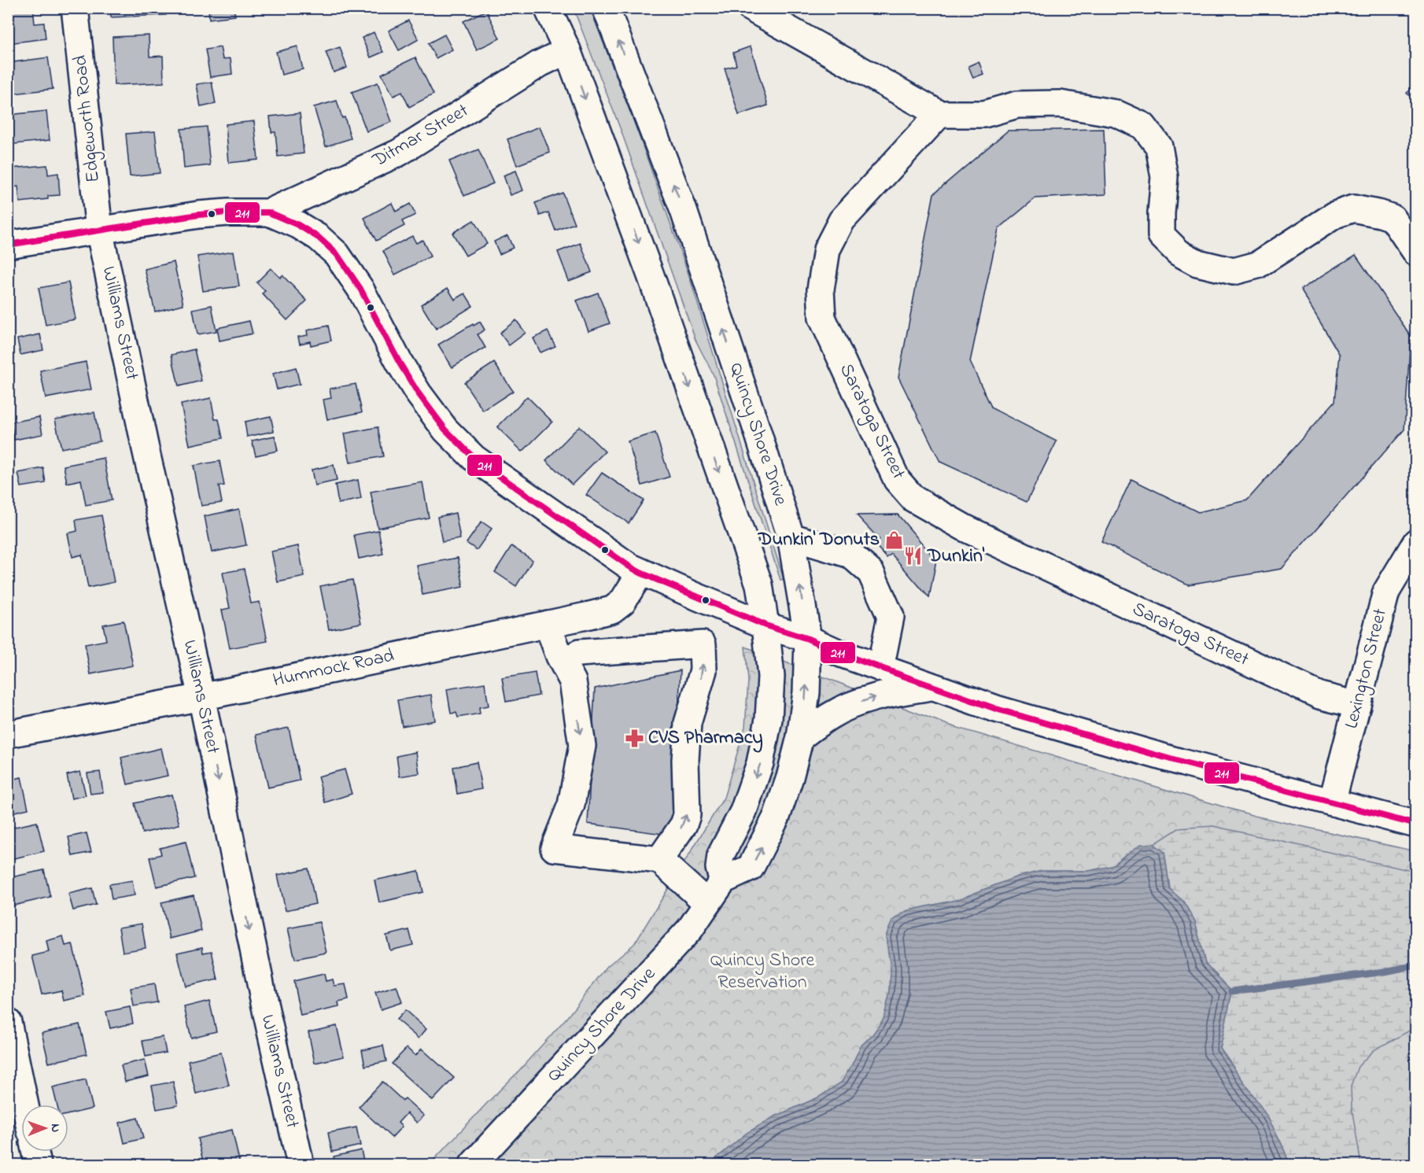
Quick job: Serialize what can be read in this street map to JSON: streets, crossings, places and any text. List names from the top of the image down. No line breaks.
{"streets":{"main road":["Edgeworth Road","Ditmar Street","Williams Street","Saratoga Street","Quincy Shore Drive","Hummock Road","Lexington Street"]},"crossings":[["Edgeworth Road","Williams Street"],["Williams Street","Hummock Road"],["Saratoga Street","Lexington Street"]],"one_way":["Williams Street"],"parks":["Quincy Shore Reservation"],"places":{"shop":["Dunkin' Donuts"],"restaurant":["Dunkin'"],"pharmacy":["CVS Pharmacy"]},"lines":["transit line 211"],"north":"right"}
